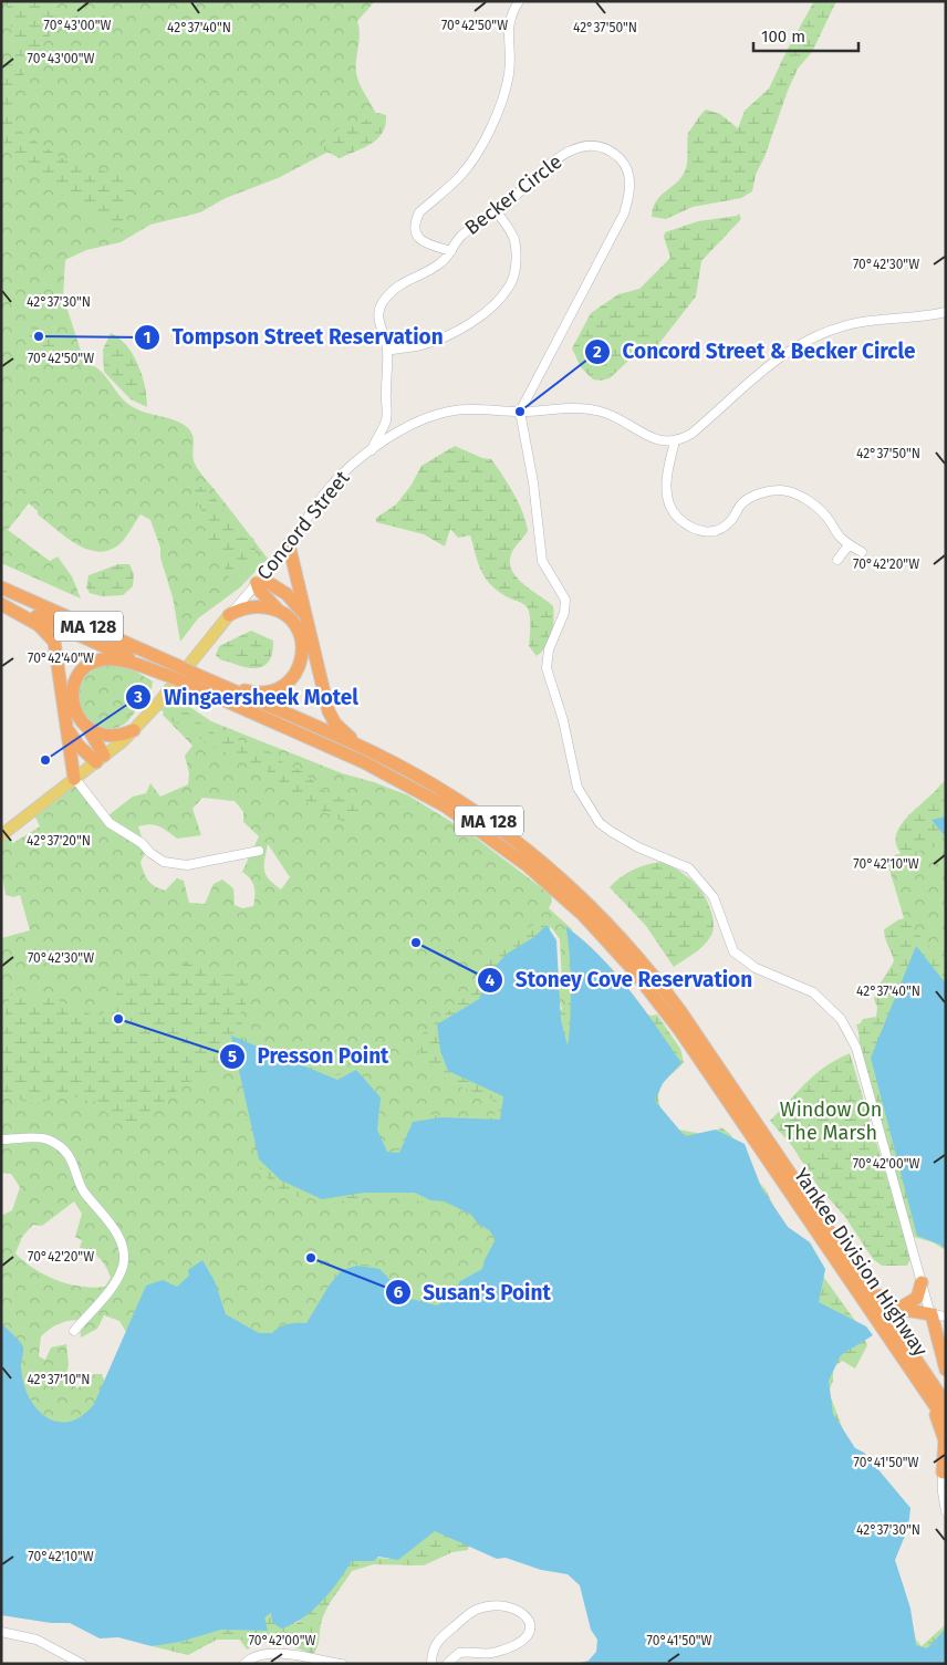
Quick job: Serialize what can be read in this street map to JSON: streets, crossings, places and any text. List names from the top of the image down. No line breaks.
{"streets":{"highway":["MA 128","Yankee Division Highway"],"main road":["Concord Street"],"street":["Becker Circle"]},"crossings":[["Becker Circle","Concord Street"]],"parks":["Window On The Marsh"],"places":["Tompson Street Reservation","Concord Street & Becker Circle","Wingaersheek Motel","Stoney Cove Reservation","Presson Point","Susan's Point"],"scale_bar":"100 m","coordinates":["70°43'00\"W","70°42'50\"W","42°37'40\"N","42°37'50\"N","70°42'30\"W","42°37'30\"N","70°42'20\"W","70°42'40\"W","42°37'20\"N","70°42'10\"W","70°42'00\"W","42°37'10\"N","70°41'50\"W"]}
